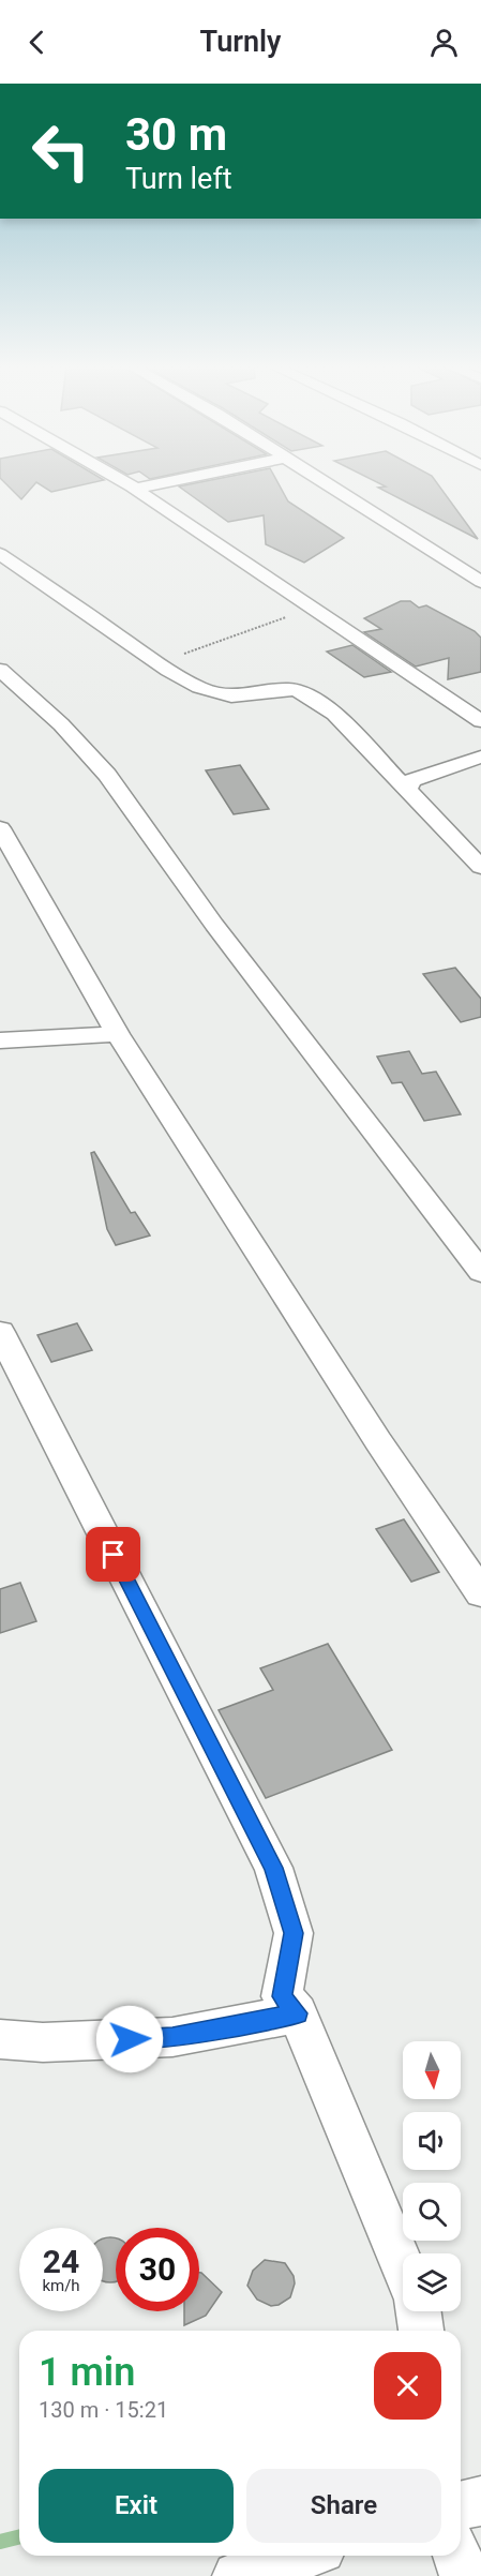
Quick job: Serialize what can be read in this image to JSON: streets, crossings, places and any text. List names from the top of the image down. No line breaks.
{"north":"bottom","page":{"header":"Turnly","turn":["30 m","Turn left"],"speed":"24 km/h","limit":"30","heading":["1 min","130 m · 15:21"],"buttons":["Exit","Share"]}}
